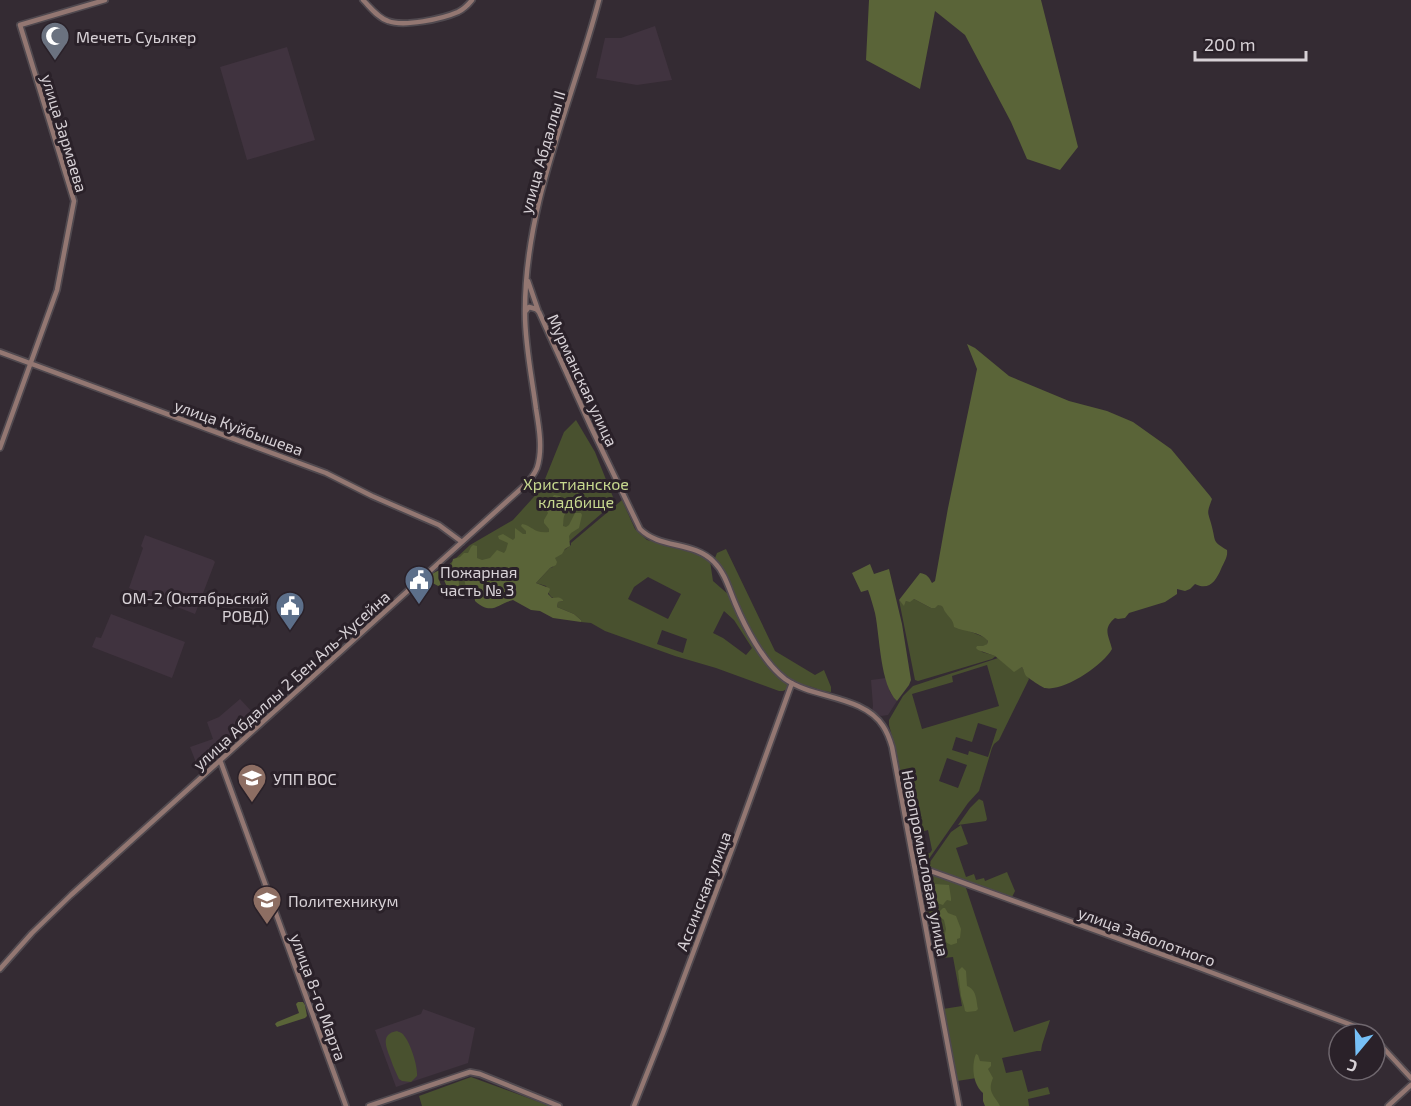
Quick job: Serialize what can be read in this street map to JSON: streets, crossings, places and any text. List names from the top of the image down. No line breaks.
{"streets":{"street":["улица Зармаева","улица Абдаллы II","Мурманская улица","улица Куйбышева","улица Абдаллы 2 Бен Аль-Хусейна","Новопромысловая улица","Ассинская улица","улица Заболотного","улица 8-го Марта"]},"crossings":[["улица Зармаева","улица Куйбышева"],["улица Абдаллы II","Мурманская улица"],["улица Абдаллы II","улица Абдаллы 2 Бен Аль-Хусейна"],["Мурманская улица","улица Абдаллы 2 Бен Аль-Хусейна"],["Мурманская улица","Новопромысловая улица"],["Мурманская улица","Ассинская улица"],["улица Куйбышева","улица Абдаллы 2 Бен Аль-Хусейна"],["улица Абдаллы 2 Бен Аль-Хусейна","улица 8-го Марта"],["Новопромысловая улица","Ассинская улица"],["Новопромысловая улица","улица Заболотного"]],"parks":["Христианское кладбище"],"places":{"mosque":["Мечеть Суьлкер"],"public building":["Пожарная часть № 3","ОМ-2 (Октябрьский РОВД)"],"school or university":["УПП ВОС","Политехникум"]},"scale_bar":"200 m","north":"bottom"}
